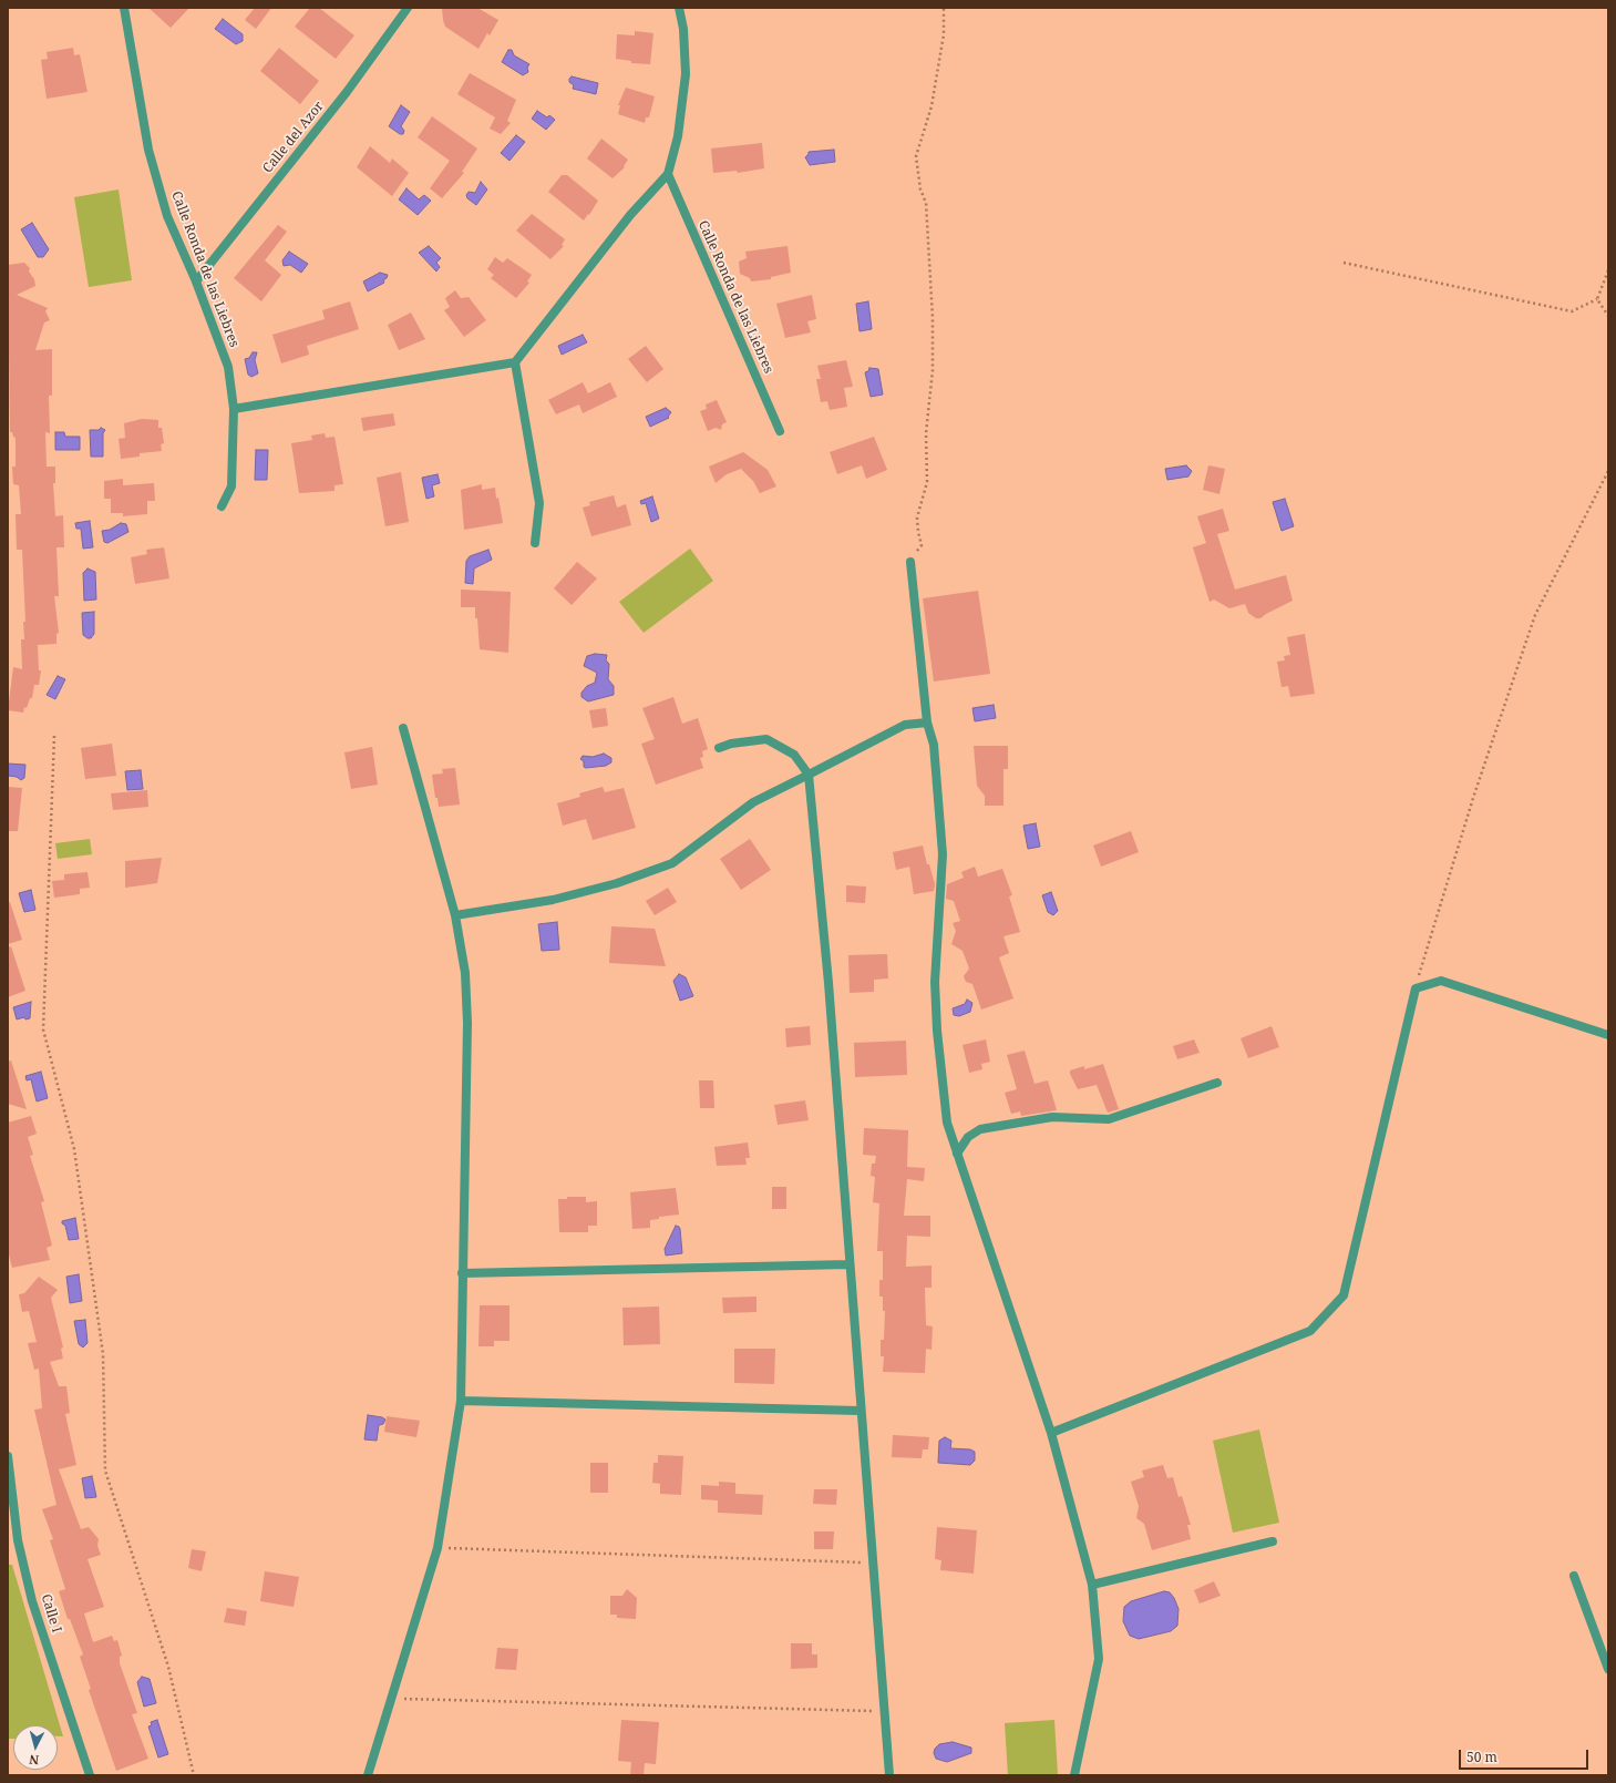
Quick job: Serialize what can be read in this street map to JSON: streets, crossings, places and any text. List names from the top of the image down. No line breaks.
{"streets":{"street":["Calle del Azor","Calle Ronda de las Liebres","Calle I"]},"crossings":[["Calle del Azor","Calle Ronda de las Liebres"]],"scale_bar":"50 m","north":"bottom"}
